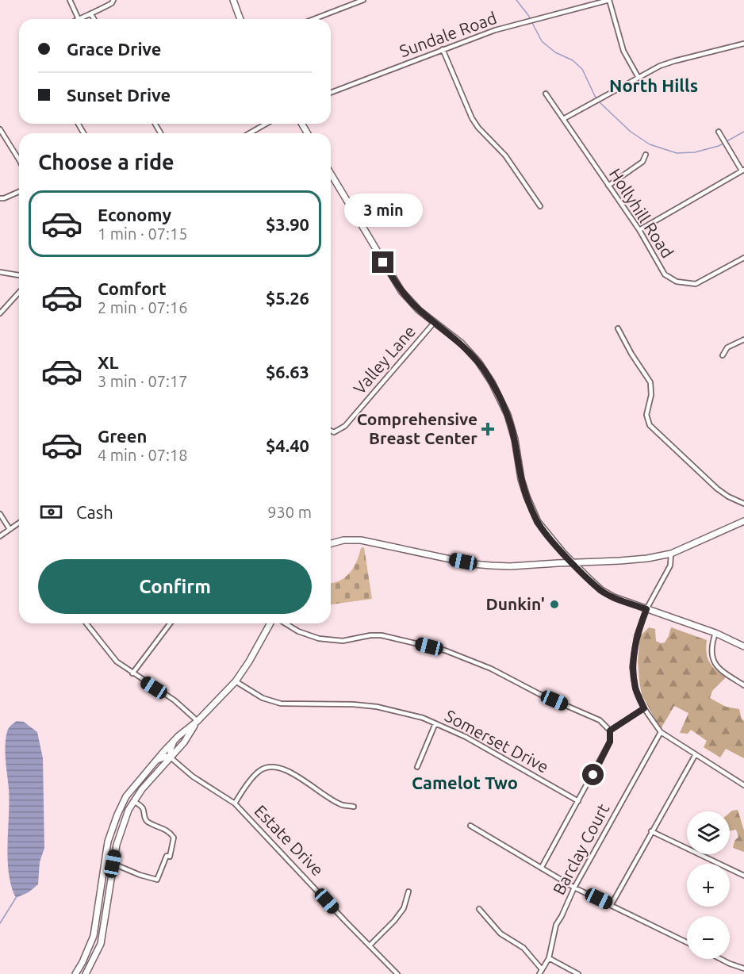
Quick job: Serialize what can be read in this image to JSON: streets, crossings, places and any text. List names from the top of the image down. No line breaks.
{"streets":{"street":["Sundale Road","Hollyhill Road","Valley Lane","Somerset Drive","Estate Drive","Barclay Court"]},"districts":["North Hills","Camelot Two"],"places":{"health":["Comprehensive Breast Center"],"other":["Dunkin'"]},"page":{"banner":["Grace Drive","Sunset Drive"],"heading":"Choose a ride","list":[{"name":"Economy","note":"1 min · 07:15","value":"$3.90"},{"name":"Comfort","note":"2 min · 07:16","value":"$5.26"},{"name":"XL","note":"3 min · 07:17","value":"$6.63"},{"name":"Green","note":"4 min · 07:18","value":"$4.40"}],"bubble":"3 min","pay":["Cash","930 m"],"buttons":"Confirm","map_buttons":["+","−"]}}
